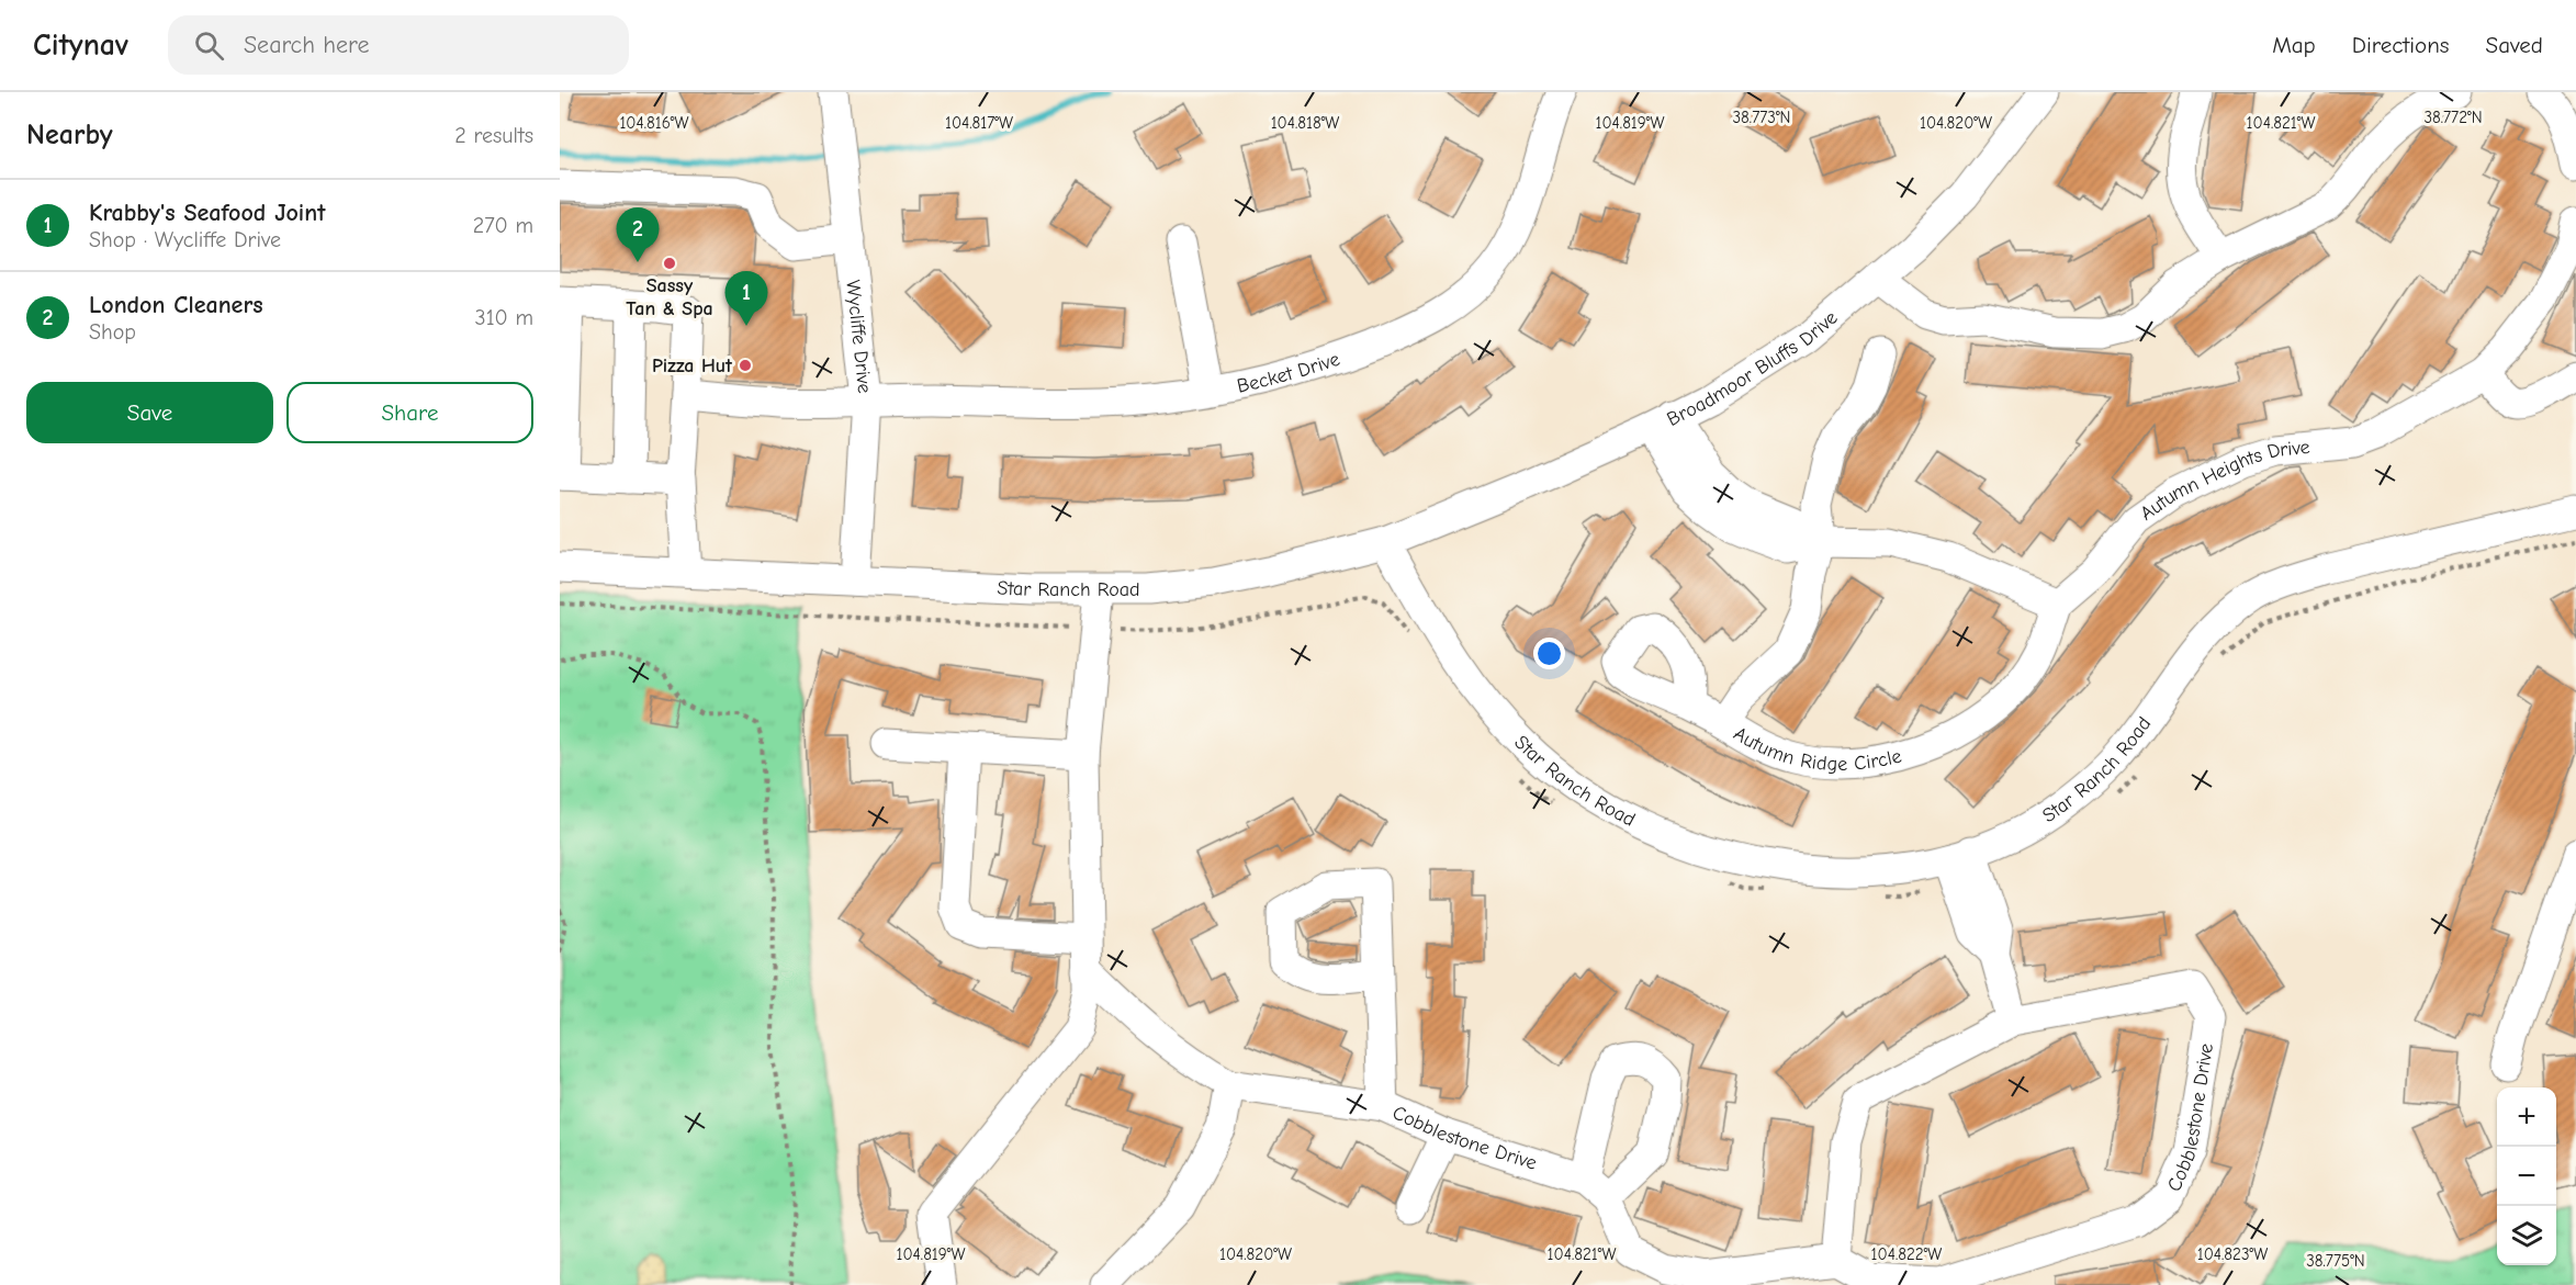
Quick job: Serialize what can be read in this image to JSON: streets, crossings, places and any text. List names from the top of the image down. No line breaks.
{"streets":{"street":["Wycliffe Drive","Broadmoor Bluffs Drive","Becket Drive","Autumn Heights Drive","Star Ranch Road","Autumn Ridge Circle","Cobblestone Drive"]},"crossings":[["Wycliffe Drive","Becket Drive"],["Wycliffe Drive","Star Ranch Road"],["Broadmoor Bluffs Drive","Star Ranch Road"],["Autumn Heights Drive","Autumn Ridge Circle"]],"places":["Sassy Tan & Spa","Pizza Hut"],"page":{"header":"Citynav","search":"Search here","nav":["Map","Directions","Saved"],"heading":["Nearby","2 results"],"list":[{"mark":"1","name":"Krabby's Seafood Joint","note":"Shop · Wycliffe Drive","value":"270 m"},{"mark":"2","name":"London Cleaners","note":"Shop","value":"310 m"}],"pins":["2","1"],"buttons":["Save","Share"],"map_buttons":["+","−"]},"coordinates":["38.772°N","38.773°N","104.816°W","104.817°W","104.818°W","104.819°W","104.820°W","104.821°W","104.822°W","104.823°W","38.775°N"]}
